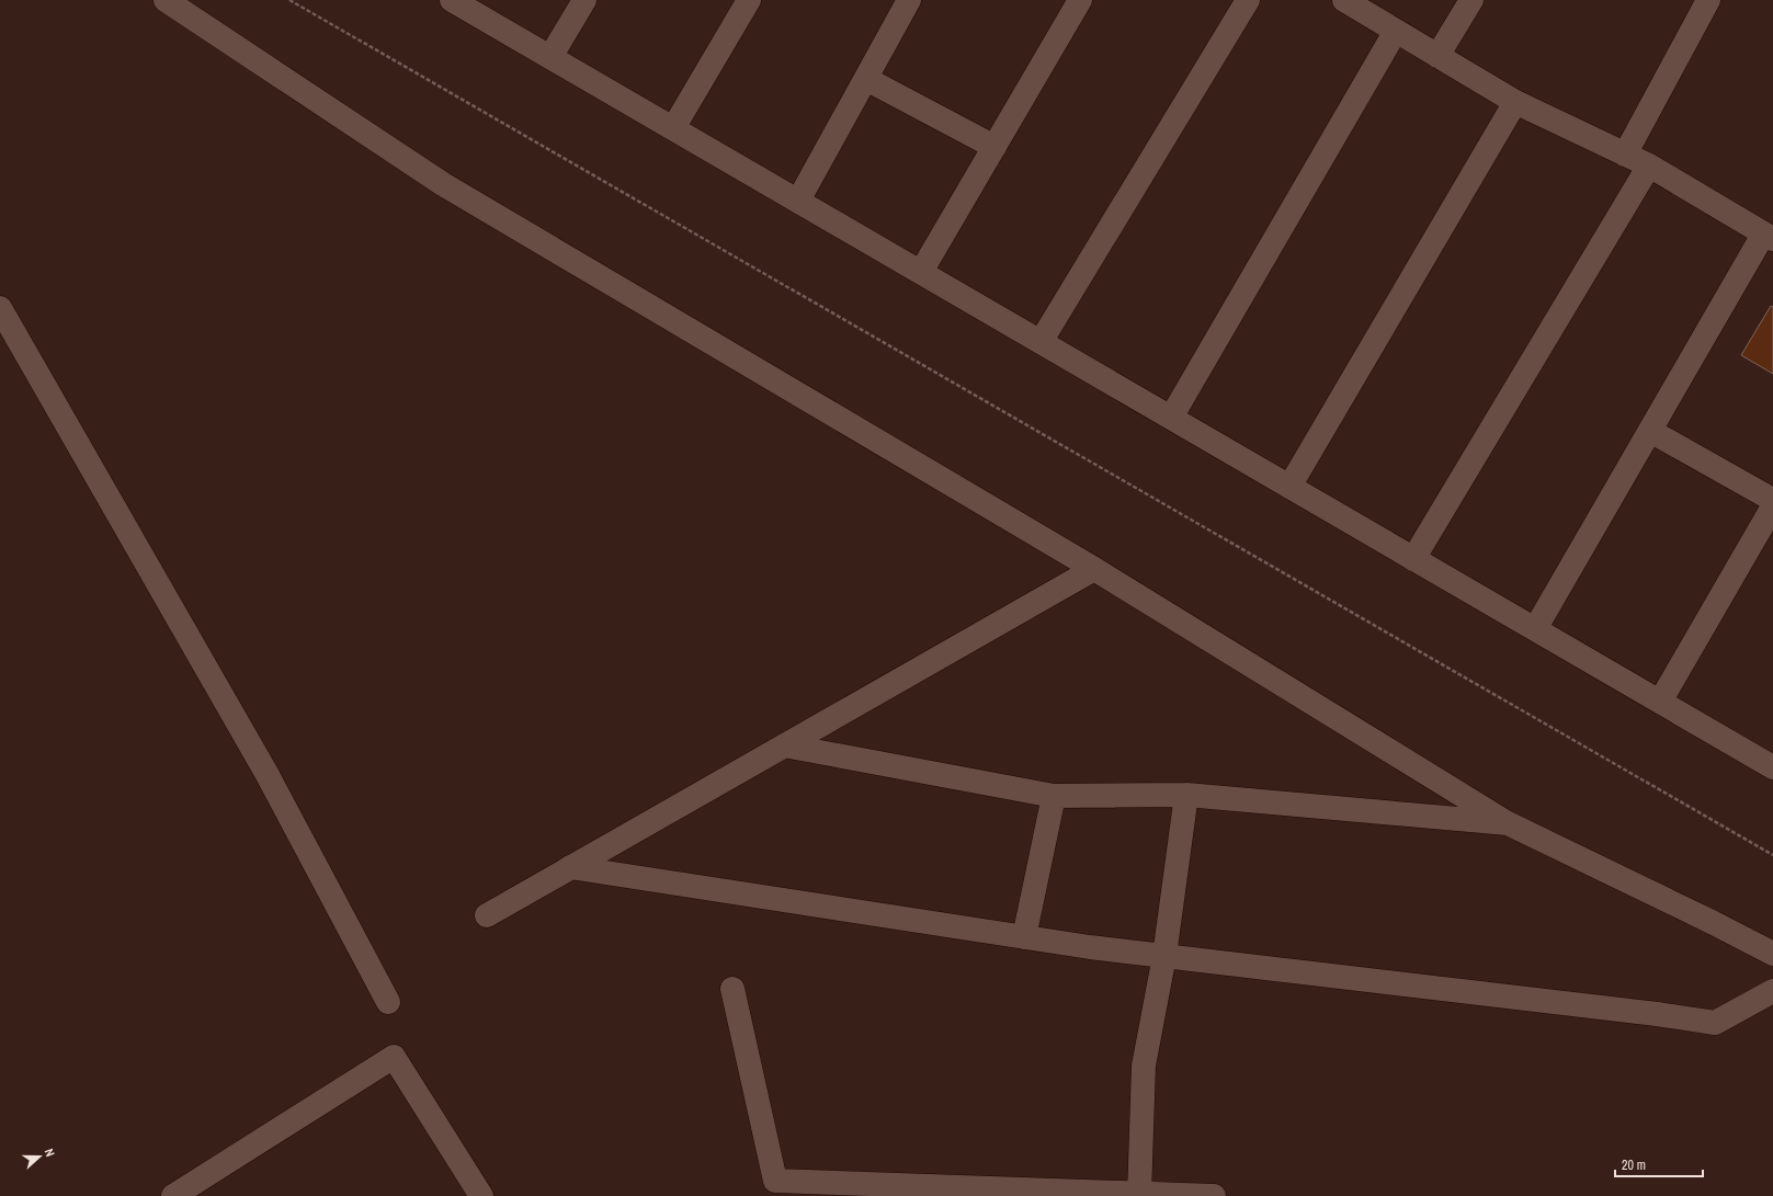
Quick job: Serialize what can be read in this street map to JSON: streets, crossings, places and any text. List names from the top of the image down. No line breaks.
{"scale_bar":"20 m","north":"right"}
